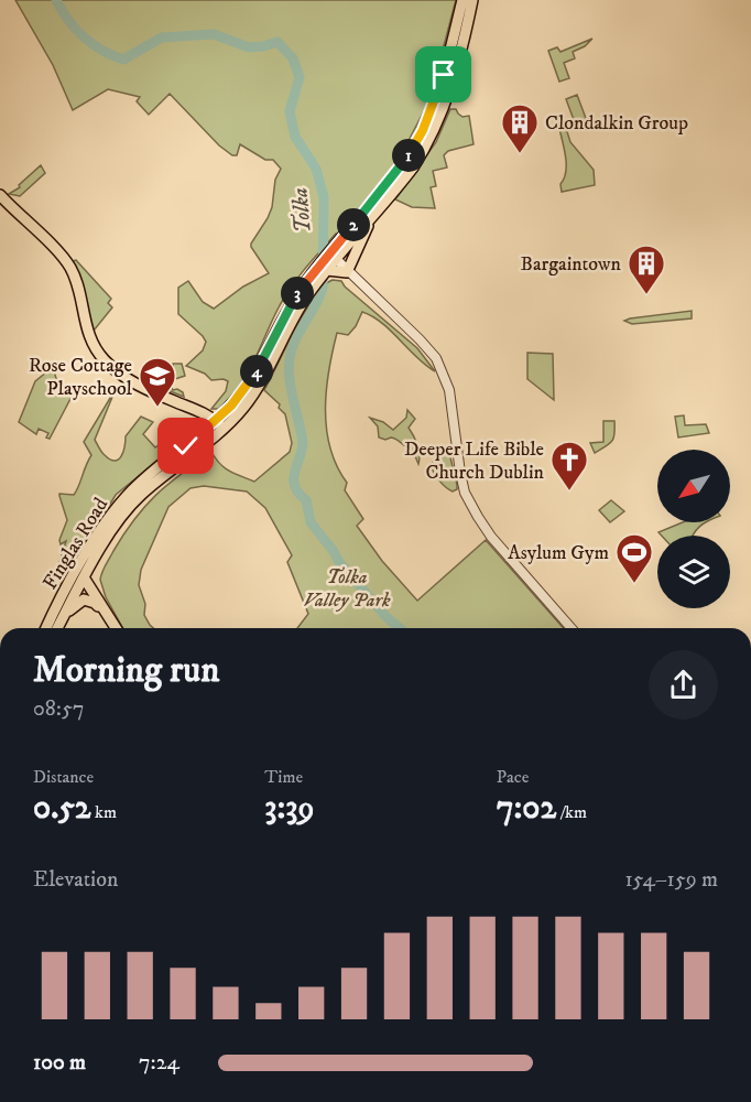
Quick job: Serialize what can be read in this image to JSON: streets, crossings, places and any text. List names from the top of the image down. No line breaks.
{"streets":{"main road":["Finglas Road"]},"water":["Tolka"],"parks":["Tolka Valley Park"],"places":{"building":["Clondalkin Group","Bargaintown"],"school or university":["Rose Cottage Playschool"],"church":["Deeper Life Bible Church Dublin"],"sports":["Asylum Gym"]},"north":"bottom left","page":{"pins":["1","2","3","4"],"heading":["Morning run","08:57"],"stats":[["Distance","0.52 km"],["Time","3:39"],["Pace","7:02 /km"]],"chart":["Elevation","154–159 m"],"list":[{"name":"100 m","note":"7:24"}]}}
